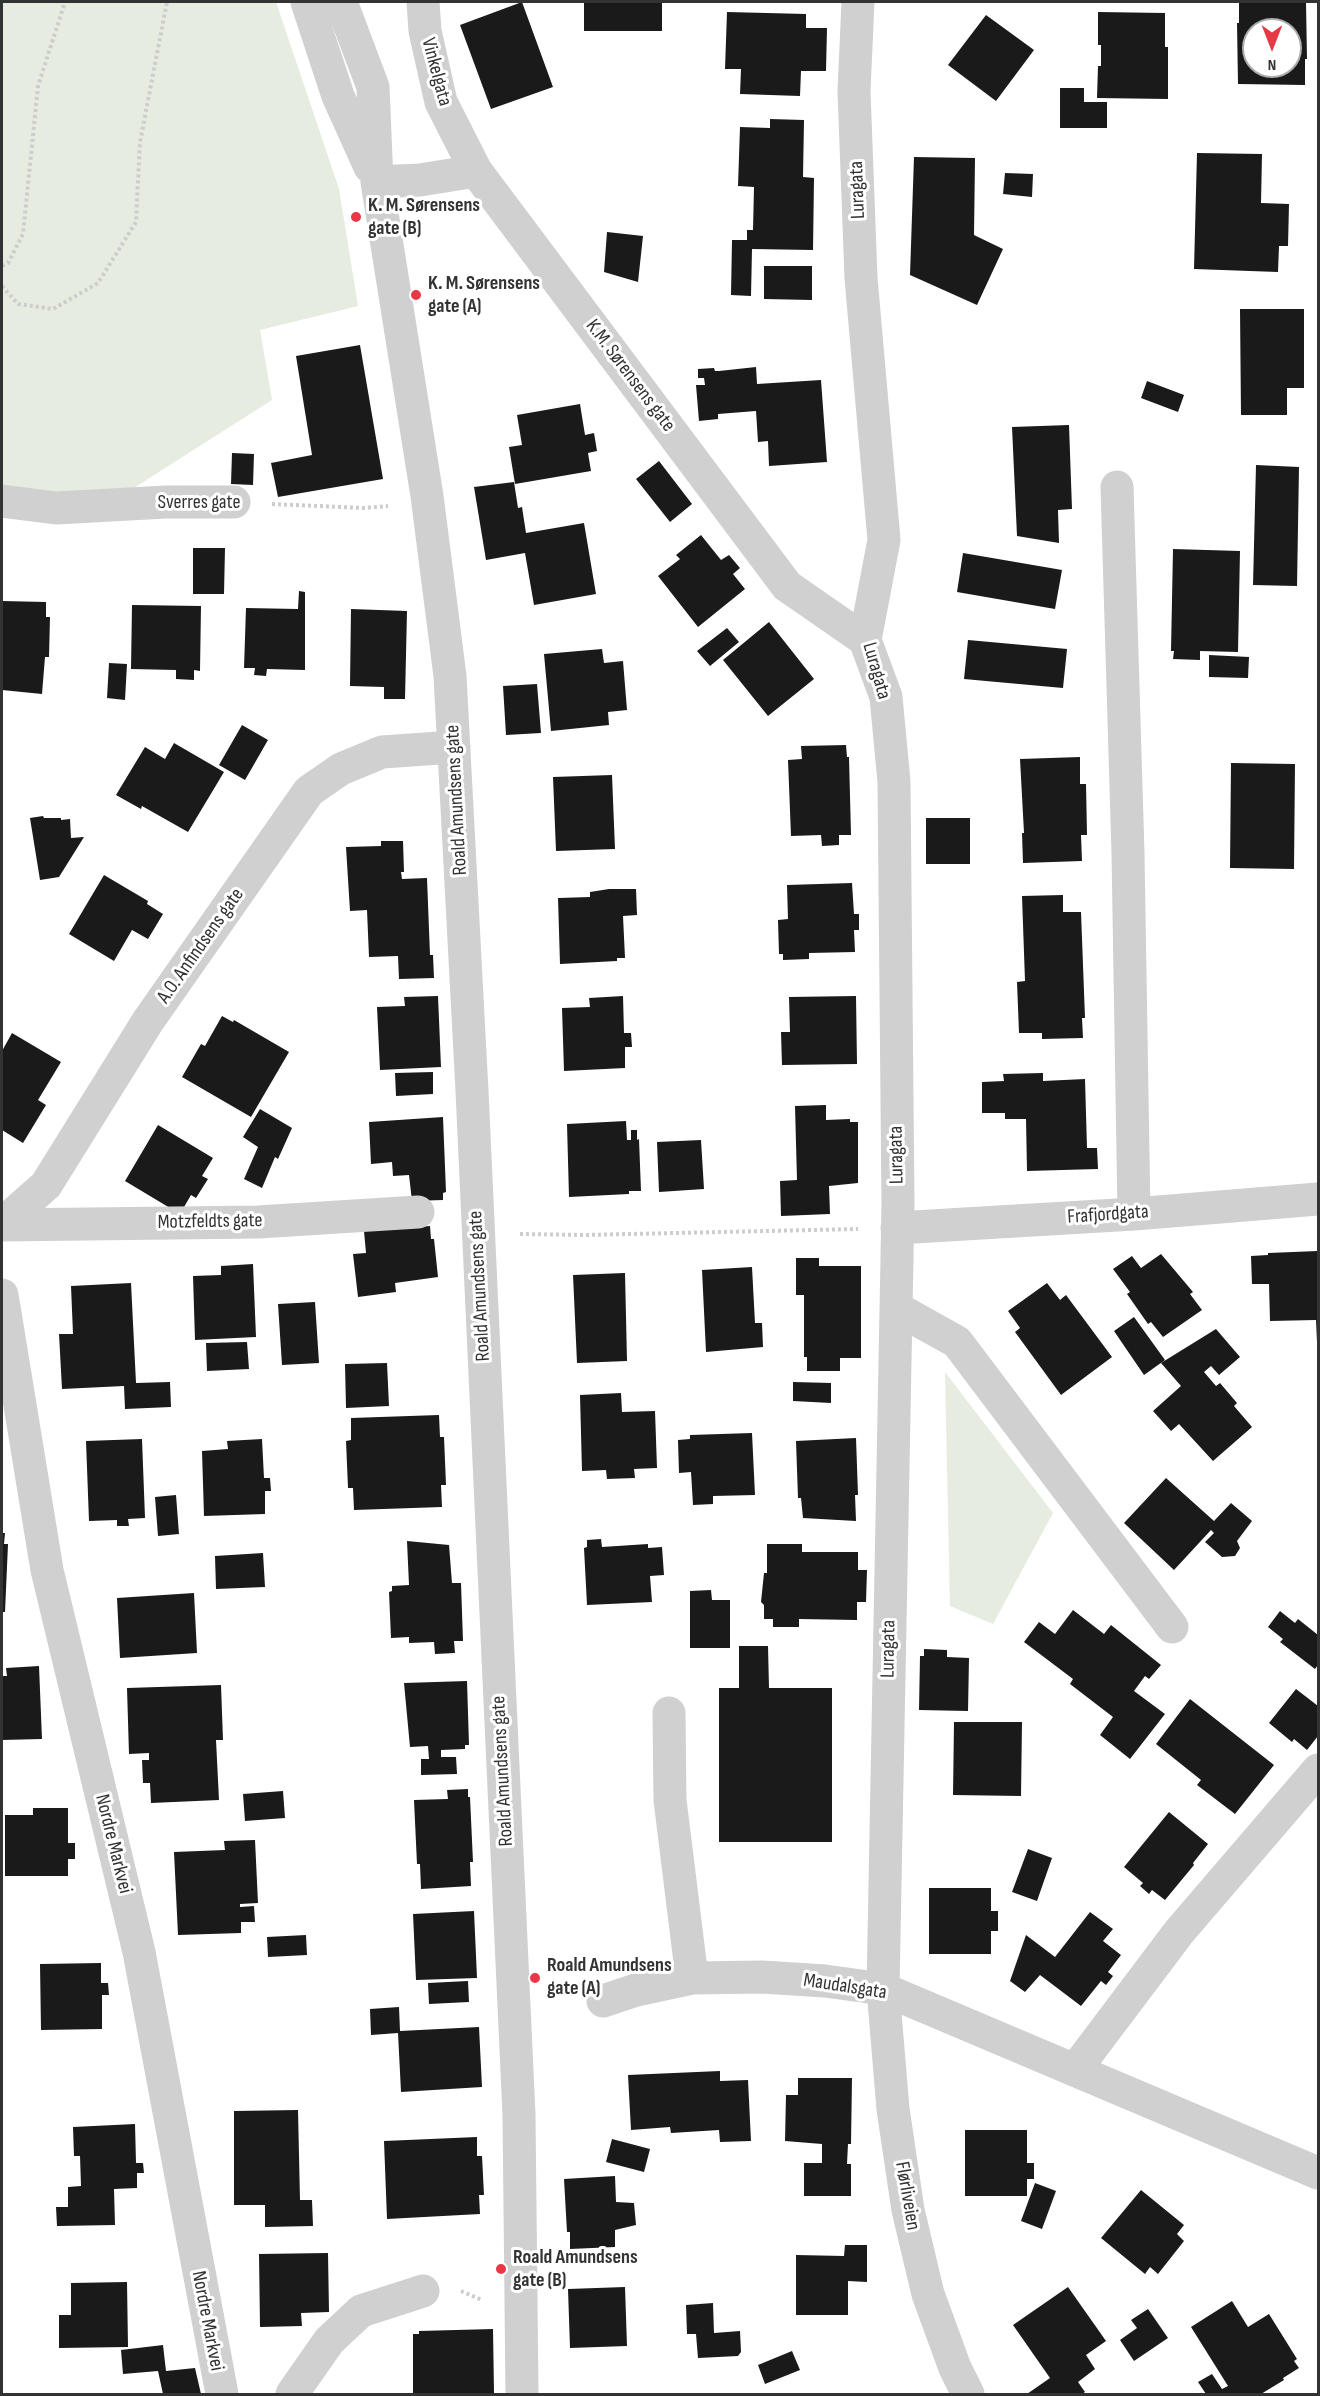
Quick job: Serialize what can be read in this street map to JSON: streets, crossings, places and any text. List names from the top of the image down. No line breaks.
{"streets":{"street":["Vinkelgata","Luragata","K.M. Sørensens gate","Sverres gate","Roald Amundsens gate","A.O. Anfindsens gate","Frafjordgata","Motzfeldts gate","Nordre Markvei","Maudalsgata","Flørliveien"]},"crossings":[["Vinkelgata","K.M. Sørensens gate"],["Luragata","K.M. Sørensens gate"],["Luragata","Frafjordgata"],["Luragata","Maudalsgata"],["Luragata","Flørliveien"],["Roald Amundsens gate","A.O. Anfindsens gate"],["A.O. Anfindsens gate","Motzfeldts gate"],["Maudalsgata","Flørliveien"]],"places":["K. M. Sørensens gate (B)","K. M. Sørensens gate (A)","Roald Amundsens gate (A)","Roald Amundsens gate (B)"],"north":"bottom"}
